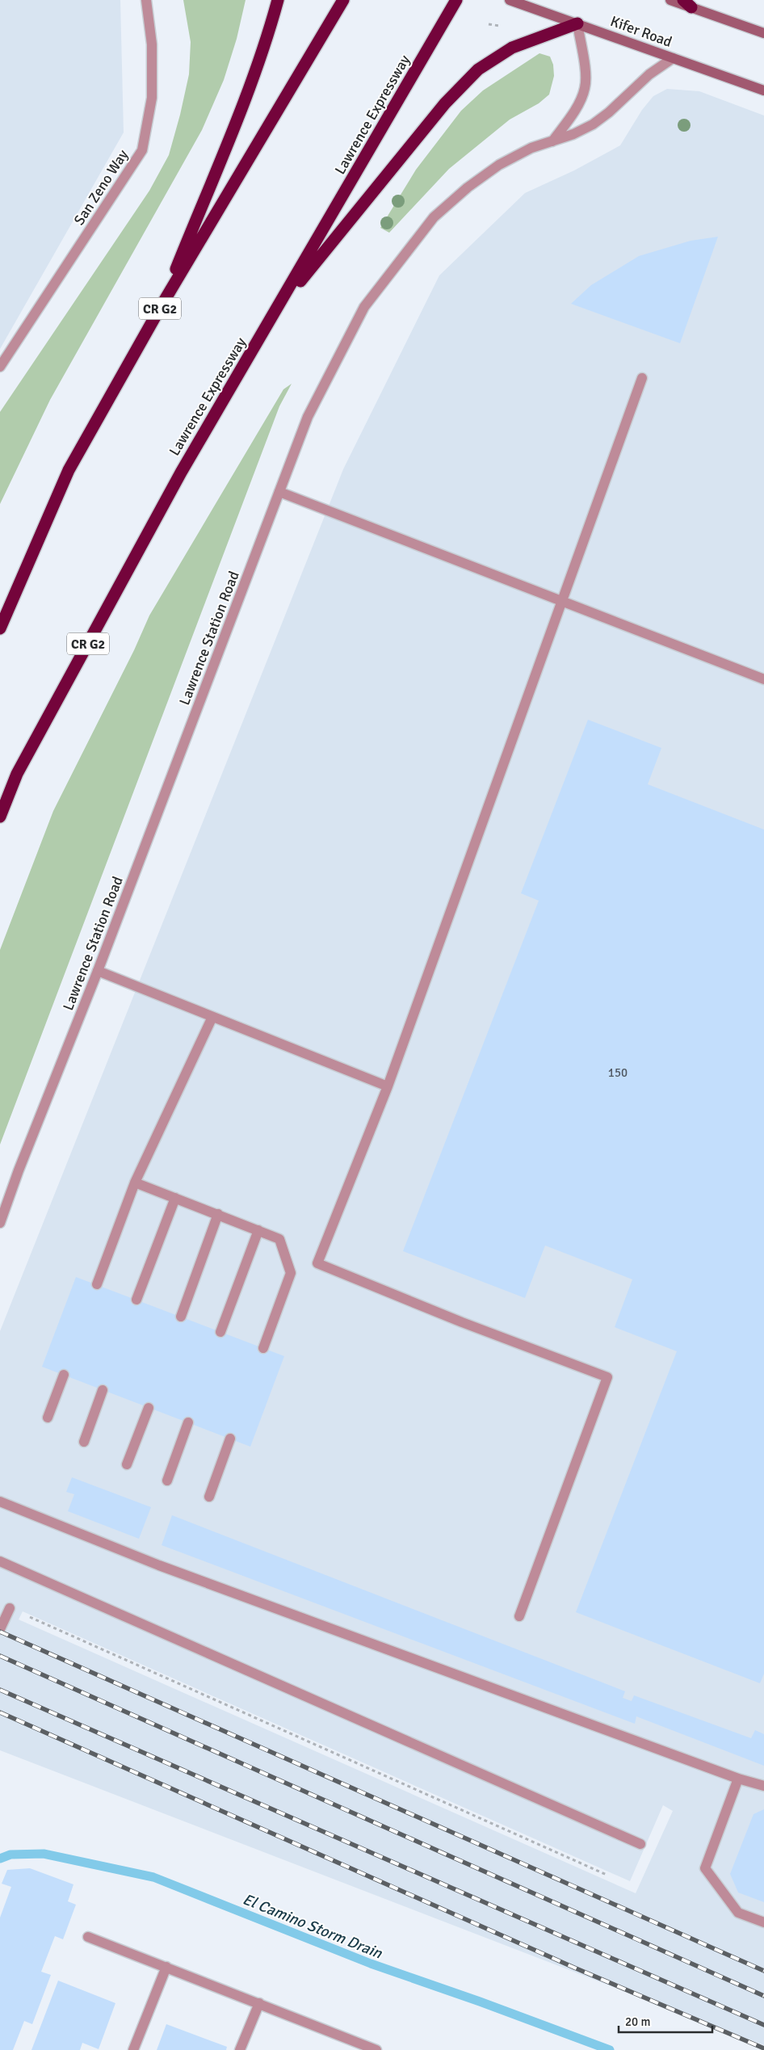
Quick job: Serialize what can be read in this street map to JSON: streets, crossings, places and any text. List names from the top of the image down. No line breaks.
{"streets":{"highway":["Lawrence Expressway","CR G2"],"main road":["Kifer Road"],"street":["San Zeno Way","Lawrence Station Road"]},"crossings":[["Kifer Road","Lawrence Station Road"]],"water":["El Camino Storm Drain"],"house_numbers":["150"],"scale_bar":"20 m"}
